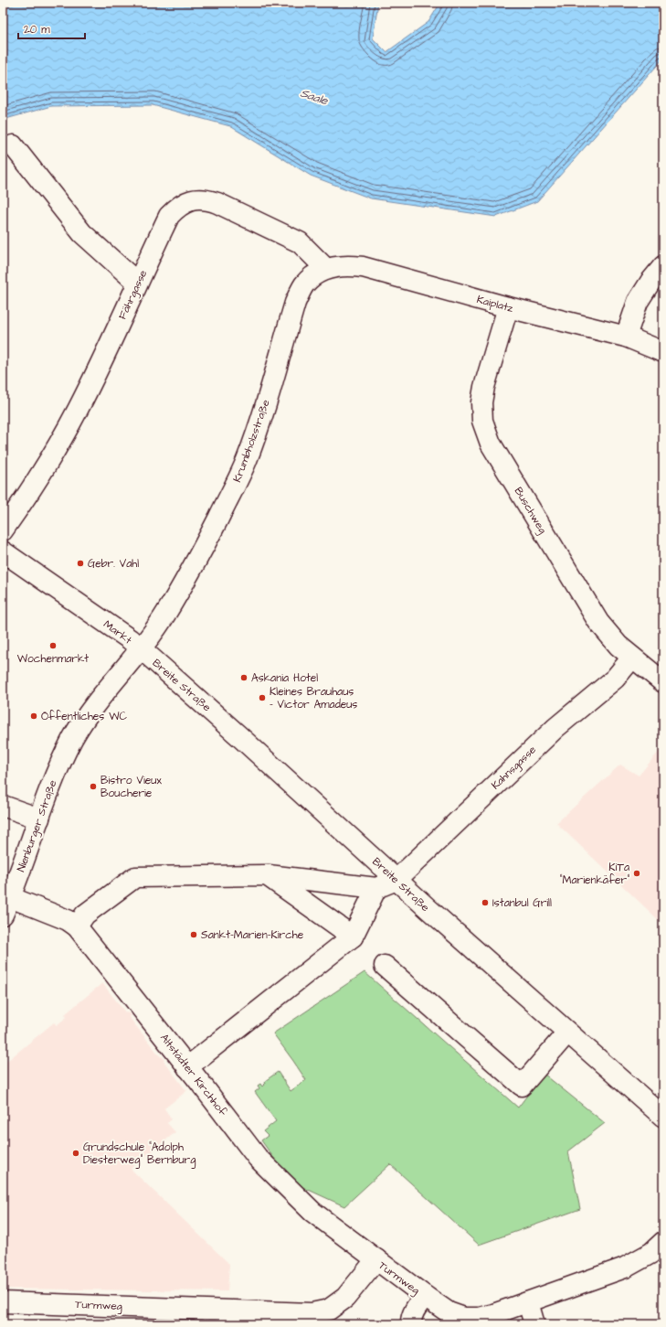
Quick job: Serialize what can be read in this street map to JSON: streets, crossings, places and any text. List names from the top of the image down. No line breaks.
{"streets":{"street":["Fährgasse","Kaiplatz","Krumbholzstraße","Buschweg","Markt","Breite Straße","Kahnsgasse","Nienburger Straße","Altstädter Kirchhof","Turmweg"]},"crossings":[["Fährgasse","Kaiplatz"],["Fährgasse","Krumbholzstraße"],["Kaiplatz","Krumbholzstraße"],["Kaiplatz","Buschweg"],["Krumbholzstraße","Markt"],["Krumbholzstraße","Breite Straße"],["Buschweg","Kahnsgasse"],["Markt","Breite Straße"],["Markt","Nienburger Straße"],["Breite Straße","Kahnsgasse"],["Nienburger Straße","Altstädter Kirchhof"],["Altstädter Kirchhof","Turmweg"]],"water":["Saale"],"places":["Gebr. Vahl","Wochenmarkt","Askania Hotel","Kleines Brauhaus - Victor Amadeus","Öffentliches WC","Bistro Vieux Boucherie","KiTa \"Marienkäfer\"","Istanbul Grill","Sankt-Marien-Kirche","Grundschule \"Adolph Diesterweg\" Bernburg"],"scale_bar":"20 m"}
